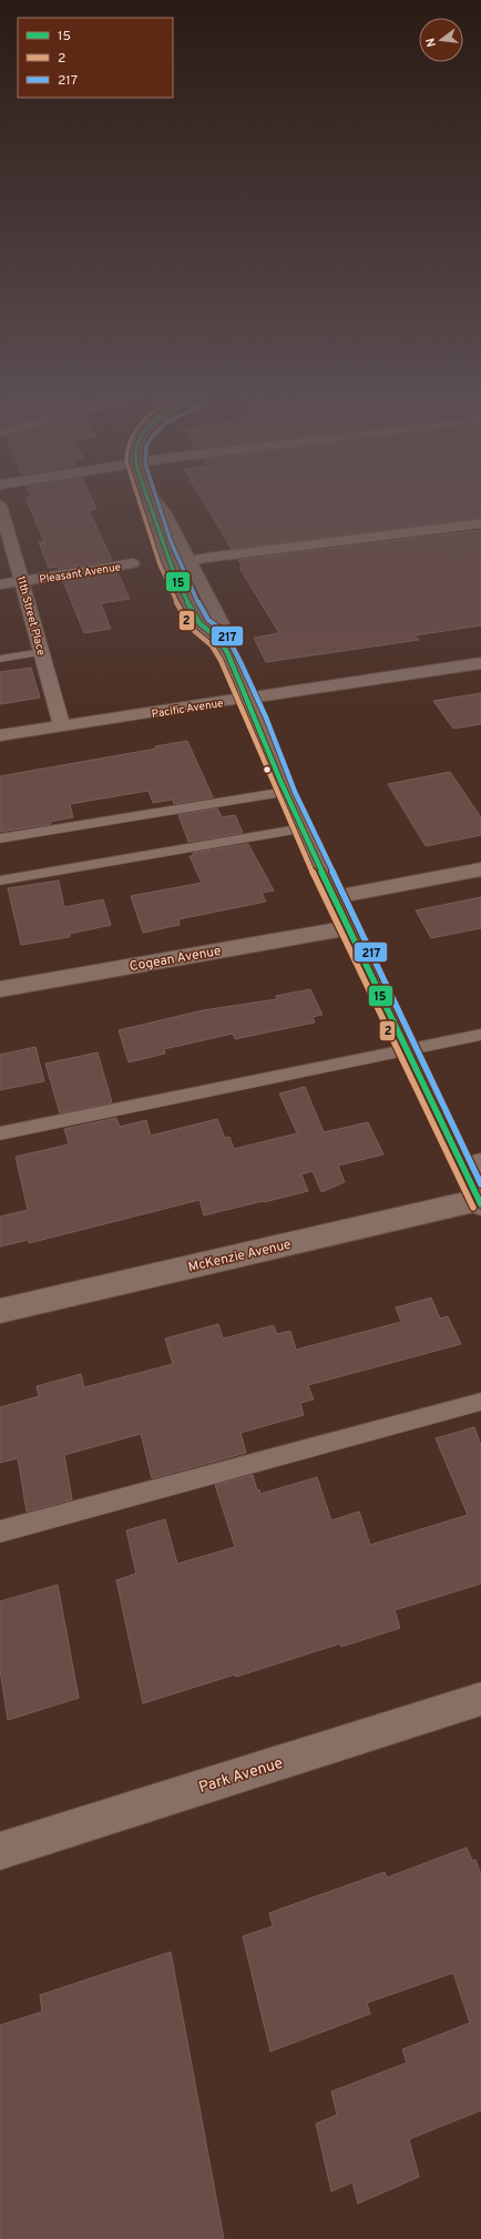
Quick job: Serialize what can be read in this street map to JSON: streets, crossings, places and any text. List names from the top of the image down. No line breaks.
{"streets":{"main road":["Pacific Avenue"],"street":["Pleasant Avenue","11th Street Place","Cogean Avenue","McKenzie Avenue","Park Avenue"]},"crossings":[["Pleasant Avenue","11th Street Place"],["11th Street Place","Pacific Avenue"]],"lines":["transit line 15","transit line 2","transit line 217"],"legend":["15","2","217"],"north":"left"}
